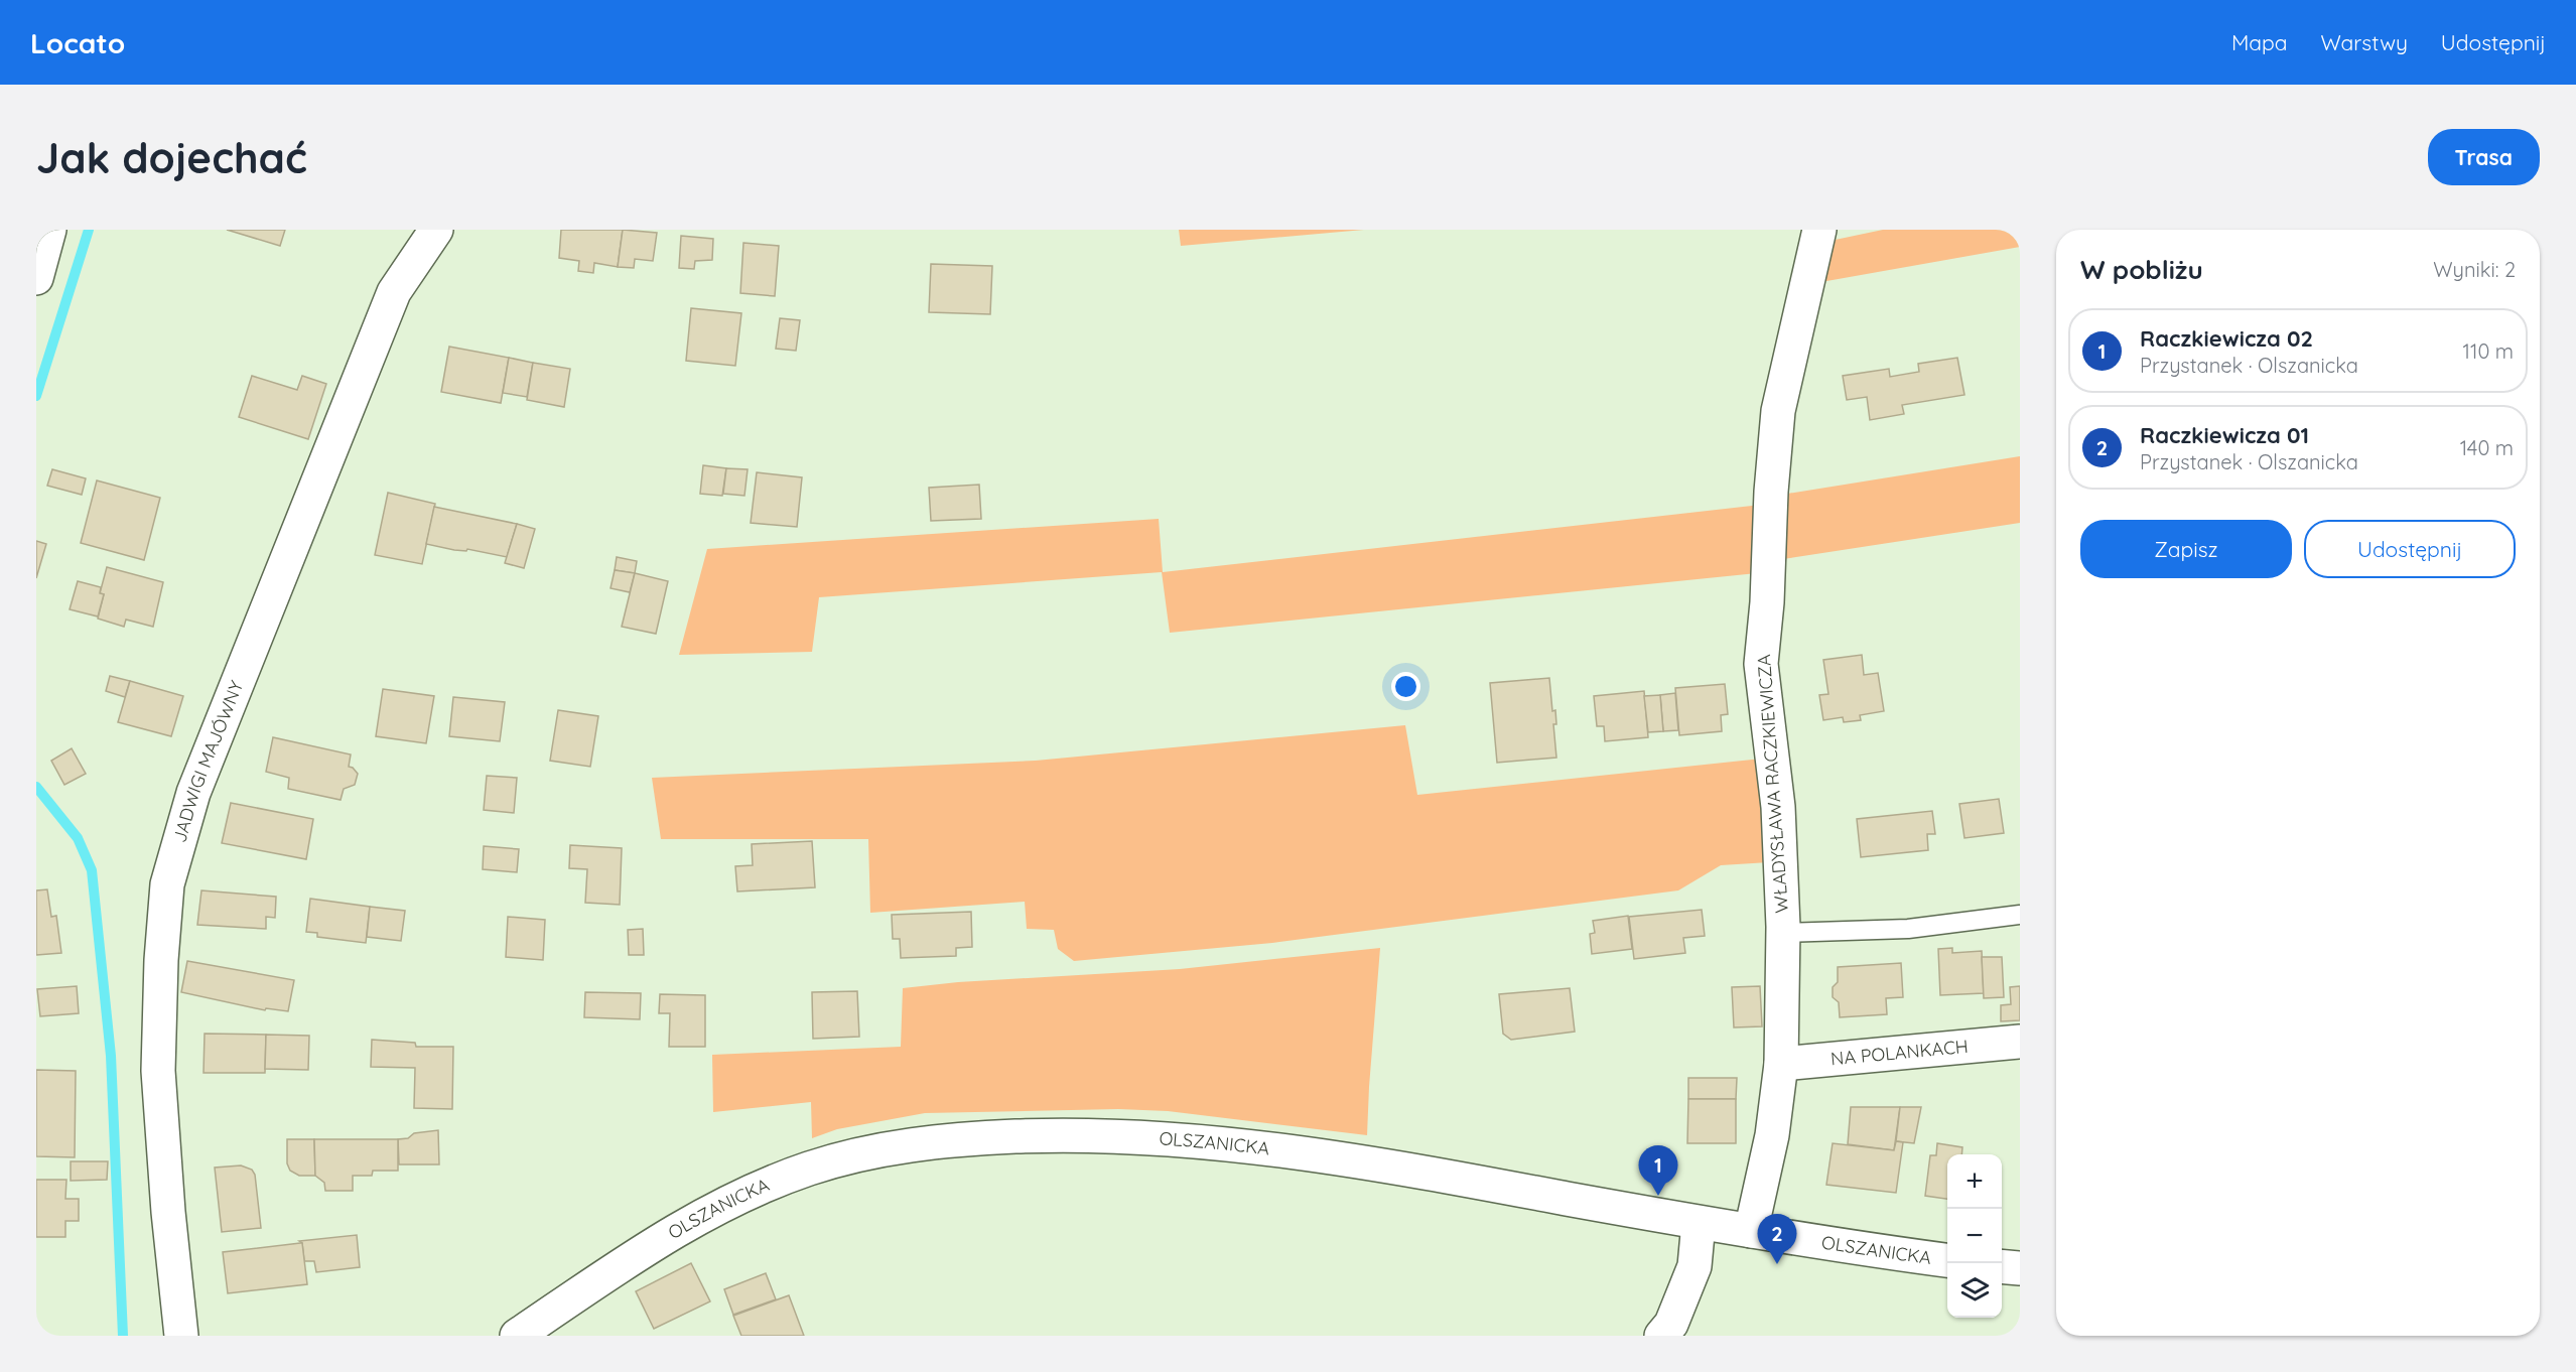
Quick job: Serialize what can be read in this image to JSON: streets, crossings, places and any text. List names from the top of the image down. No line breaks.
{"streets":{"street":["JADWIGI MAJÓWNY","WŁADYSŁAWA RACZKIEWICZA","NA POLANKACH","OLSZANICKA"]},"crossings":[["WŁADYSŁAWA RACZKIEWICZA","NA POLANKACH"],["WŁADYSŁAWA RACZKIEWICZA","OLSZANICKA"]],"page":{"header":"Locato","nav":["Mapa","Warstwy","Udostępnij"],"buttons":["Trasa",["Zapisz","Udostępnij"]],"title":"Jak dojechać","heading":["W pobliżu","Wyniki: 2"],"list":[{"mark":"1","name":"Raczkiewicza 02","note":"Przystanek · Olszanicka","value":"110 m"},{"mark":"2","name":"Raczkiewicza 01","note":"Przystanek · Olszanicka","value":"140 m"}],"pins":["1","2"],"map_buttons":["+","−"]}}
